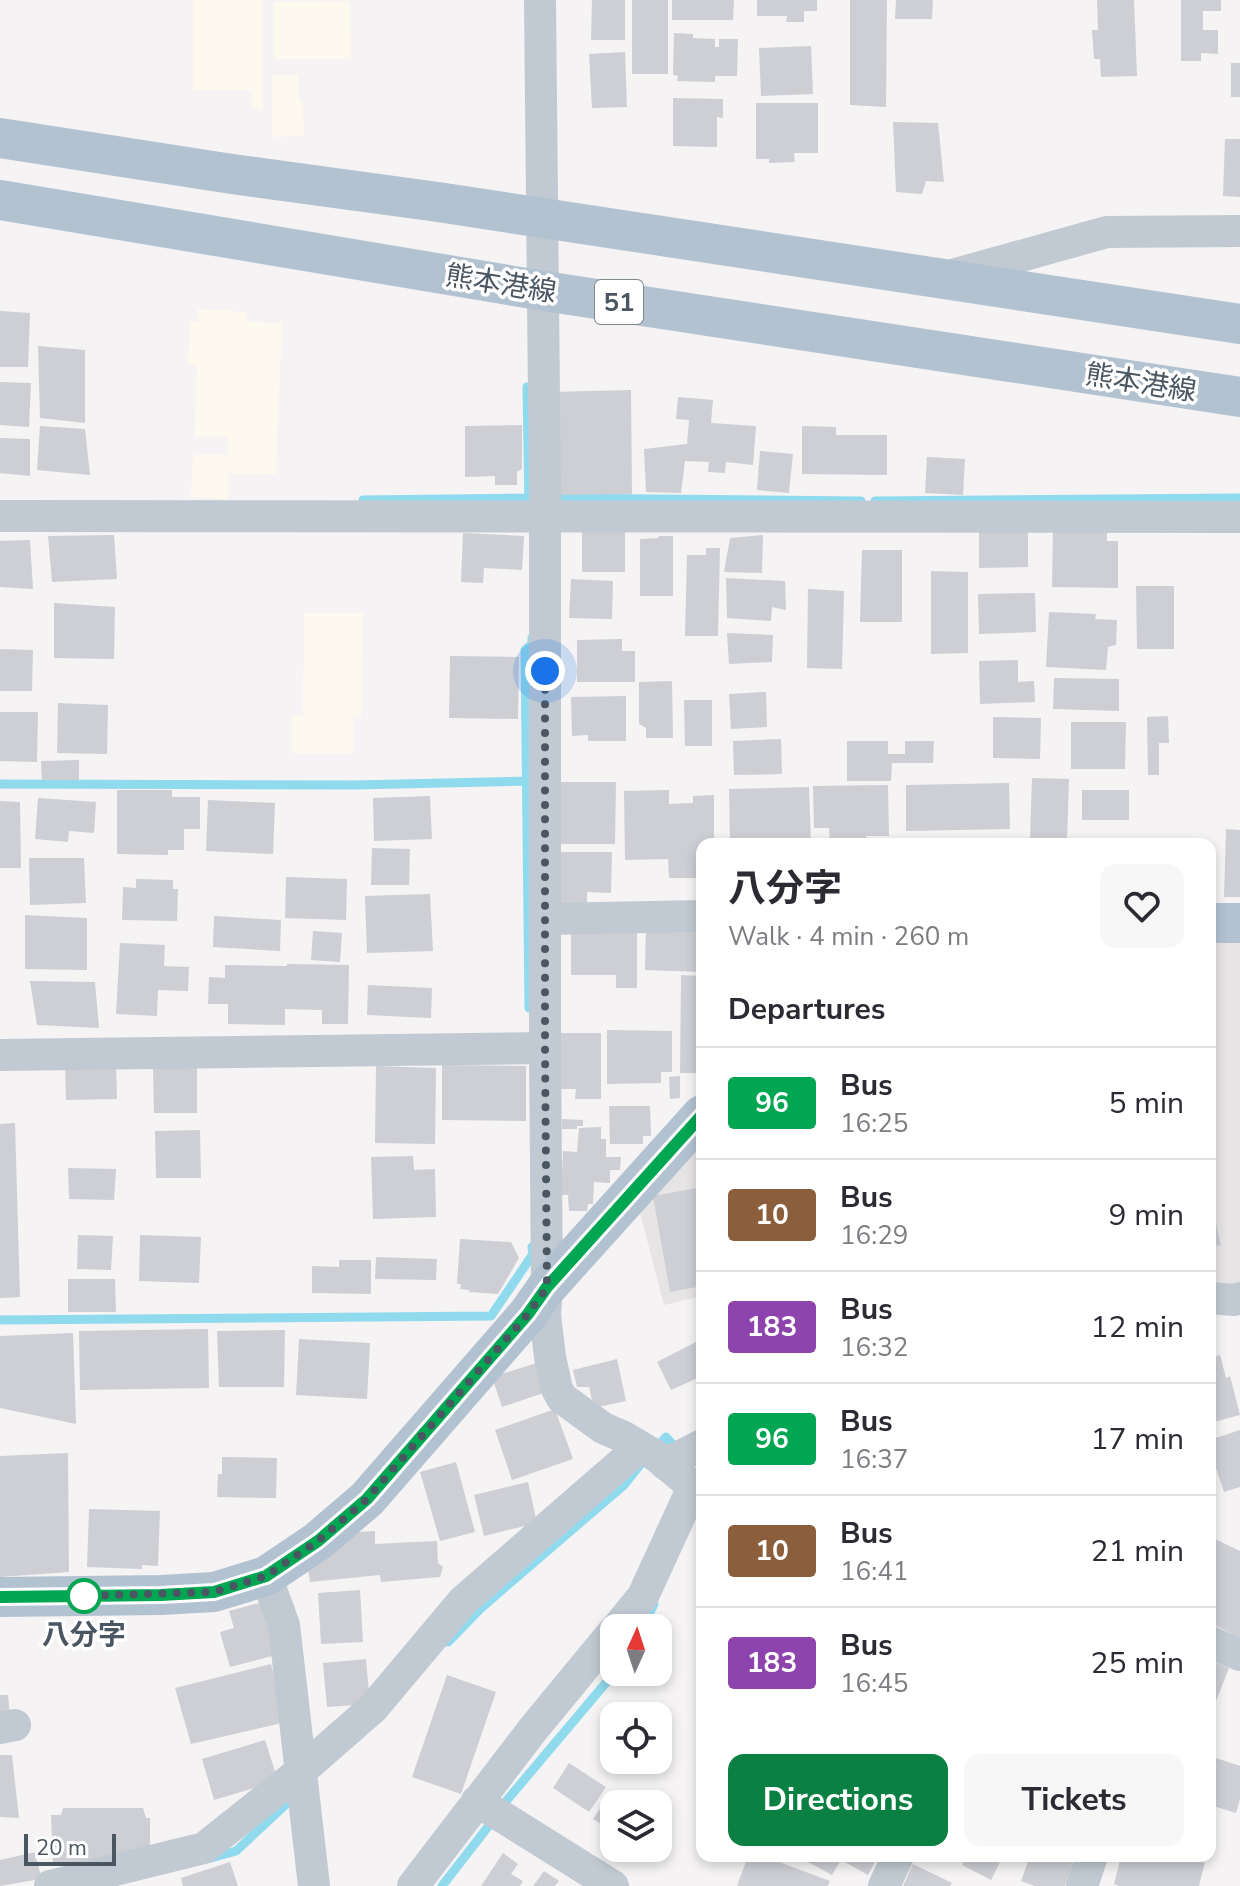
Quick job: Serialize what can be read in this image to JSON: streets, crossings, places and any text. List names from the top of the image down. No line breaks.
{"streets":{"main road":["熊本港線","51"]},"places":["八分字"],"lines":["bus line 96"],"scale_bar":"20 m","north":"top","page":{"heading":[["八分字","Walk · 4 min · 260 m"],"Departures"],"list":[{"mark":"96","name":"Bus","note":"16:25","value":"5 min"},{"mark":"10","name":"Bus","note":"16:29","value":"9 min"},{"mark":"183","name":"Bus","note":"16:32","value":"12 min"},{"mark":"96","name":"Bus","note":"16:37","value":"17 min"},{"mark":"10","name":"Bus","note":"16:41","value":"21 min"},{"mark":"183","name":"Bus","note":"16:45","value":"25 min"}],"buttons":["Directions","Tickets"],"scale":"20 m"}}
